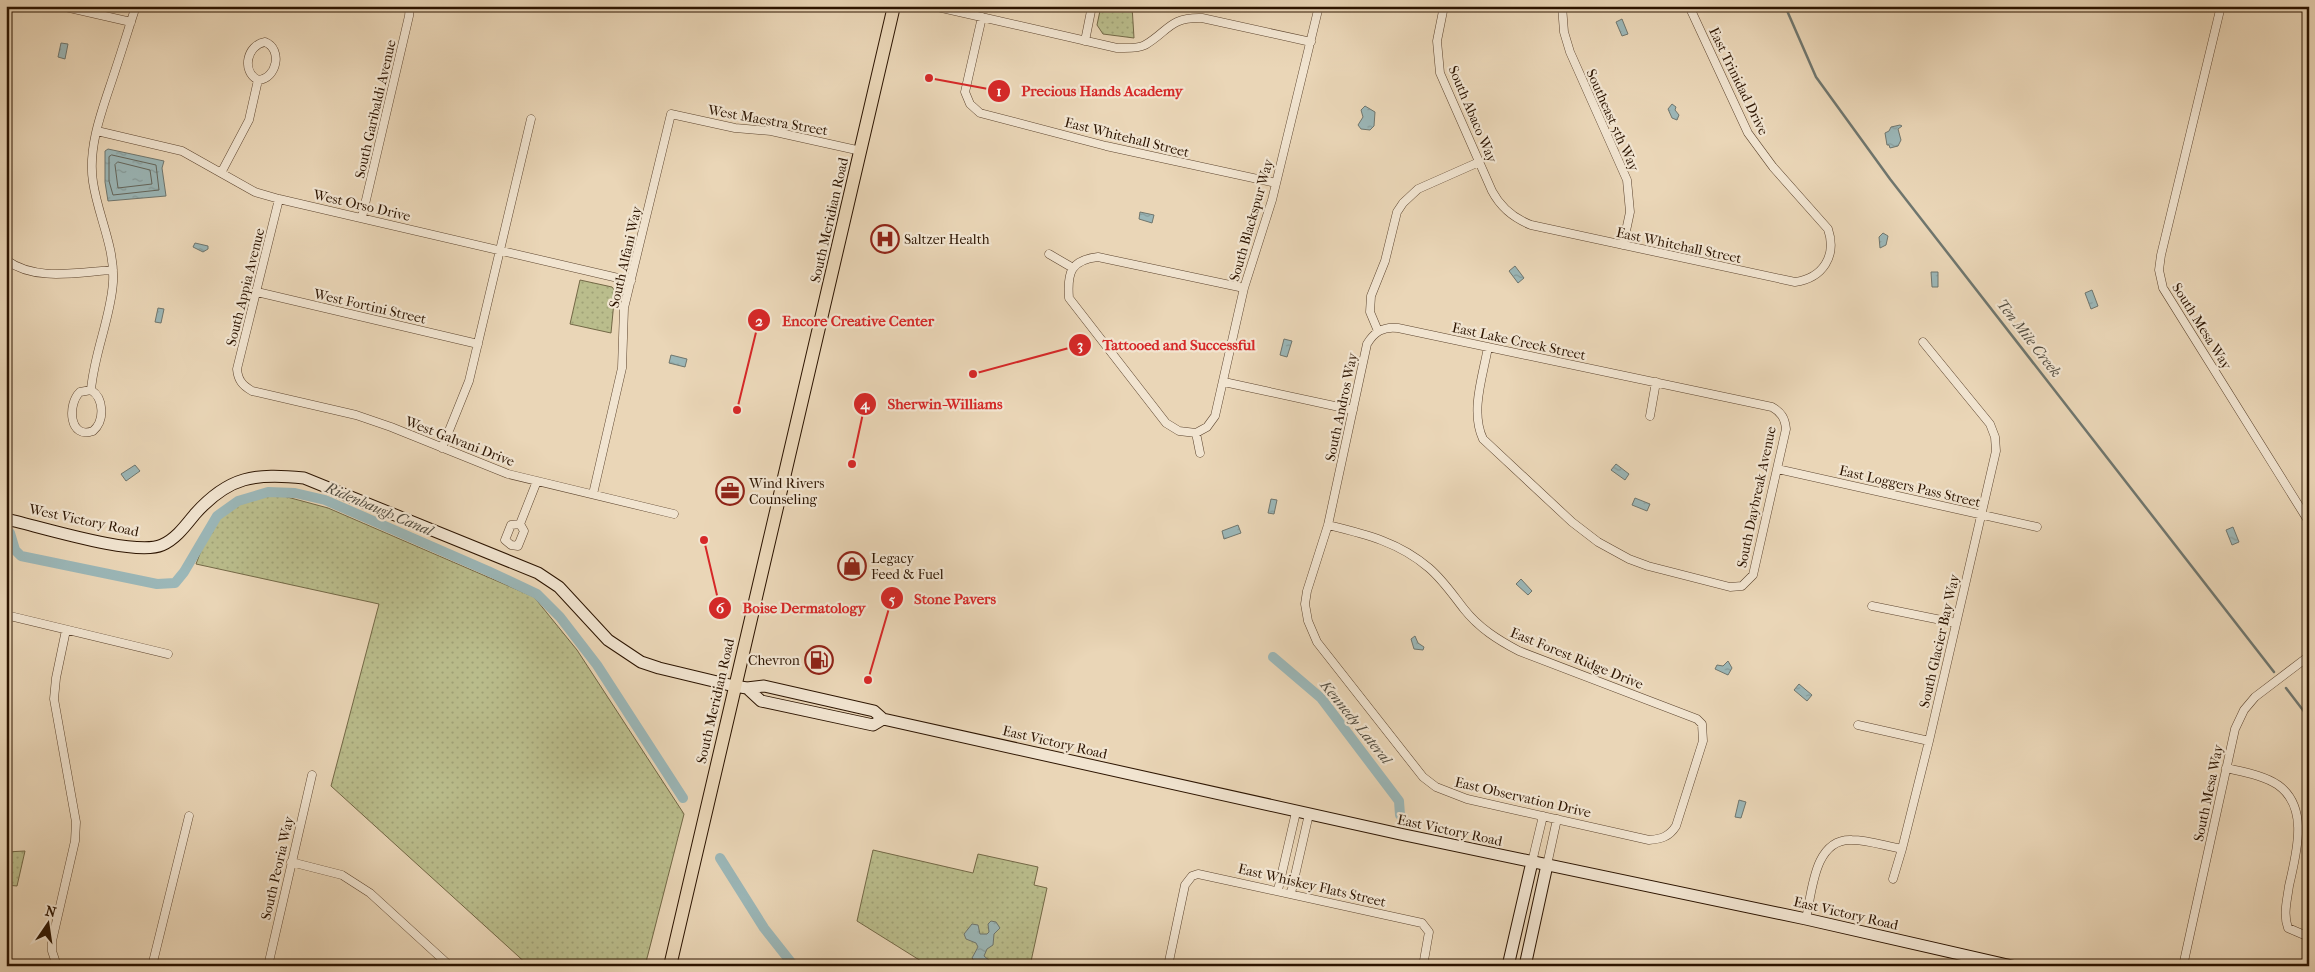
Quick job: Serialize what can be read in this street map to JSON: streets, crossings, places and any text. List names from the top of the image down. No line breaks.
{"streets":{"main road":["South Meridian Road","West Victory Road","East Victory Road"],"street":["East Trinidad Drive","South Garibaldi Avenue","South Abaco Way","West Maestra Street","Southeast 5th Way","East Whitehall Street","West Orso Drive","South Blackspur Way","South Alfani Way","South Appia Avenue","West Fortini Street","South Mesa Way","East Lake Creek Street","South Andros Way","West Galvani Drive","East Loggers Pass Street","South Daybreak Avenue","South Glacier Bay Way","East Forest Ridge Drive","East Observation Drive","South Peoria Way","East Whiskey Flats Street"]},"crossings":[["East Trinidad Drive","East Whitehall Street"],["South Garibaldi Avenue","West Orso Drive"],["South Abaco Way","East Whitehall Street"],["West Maestra Street","South Meridian Road"],["West Maestra Street","South Alfani Way"],["Southeast 5th Way","East Whitehall Street"],["East Whitehall Street","South Blackspur Way"],["West Orso Drive","South Alfani Way"],["West Orso Drive","South Appia Avenue"],["South Meridian Road","West Victory Road"],["South Meridian Road","East Victory Road"],["South Alfani Way","West Galvani Drive"],["South Appia Avenue","West Fortini Street"],["South Appia Avenue","West Galvani Drive"],["East Lake Creek Street","South Andros Way"],["East Lake Creek Street","South Daybreak Avenue"],["South Andros Way","East Forest Ridge Drive"],["South Andros Way","East Observation Drive"],["East Loggers Pass Street","South Daybreak Avenue"],["East Loggers Pass Street","South Glacier Bay Way"],["West Victory Road","East Victory Road"],["East Forest Ridge Drive","East Observation Drive"]],"water":["Ten Mile Creek","Ridenbaugh Canal","Kennedy Lateral"],"places":{"other":["Precious Hands Academy","Tattooed and Successful","Encore Creative Center","Sherwin-Williams","Boise Dermatology","Stone Pavers"],"hospital":["Saltzer Health"],"office":["Wind Rivers Counseling"],"shop":["Legacy Feed & Fuel"],"fuel station":["Chevron"]},"north":"top"}
